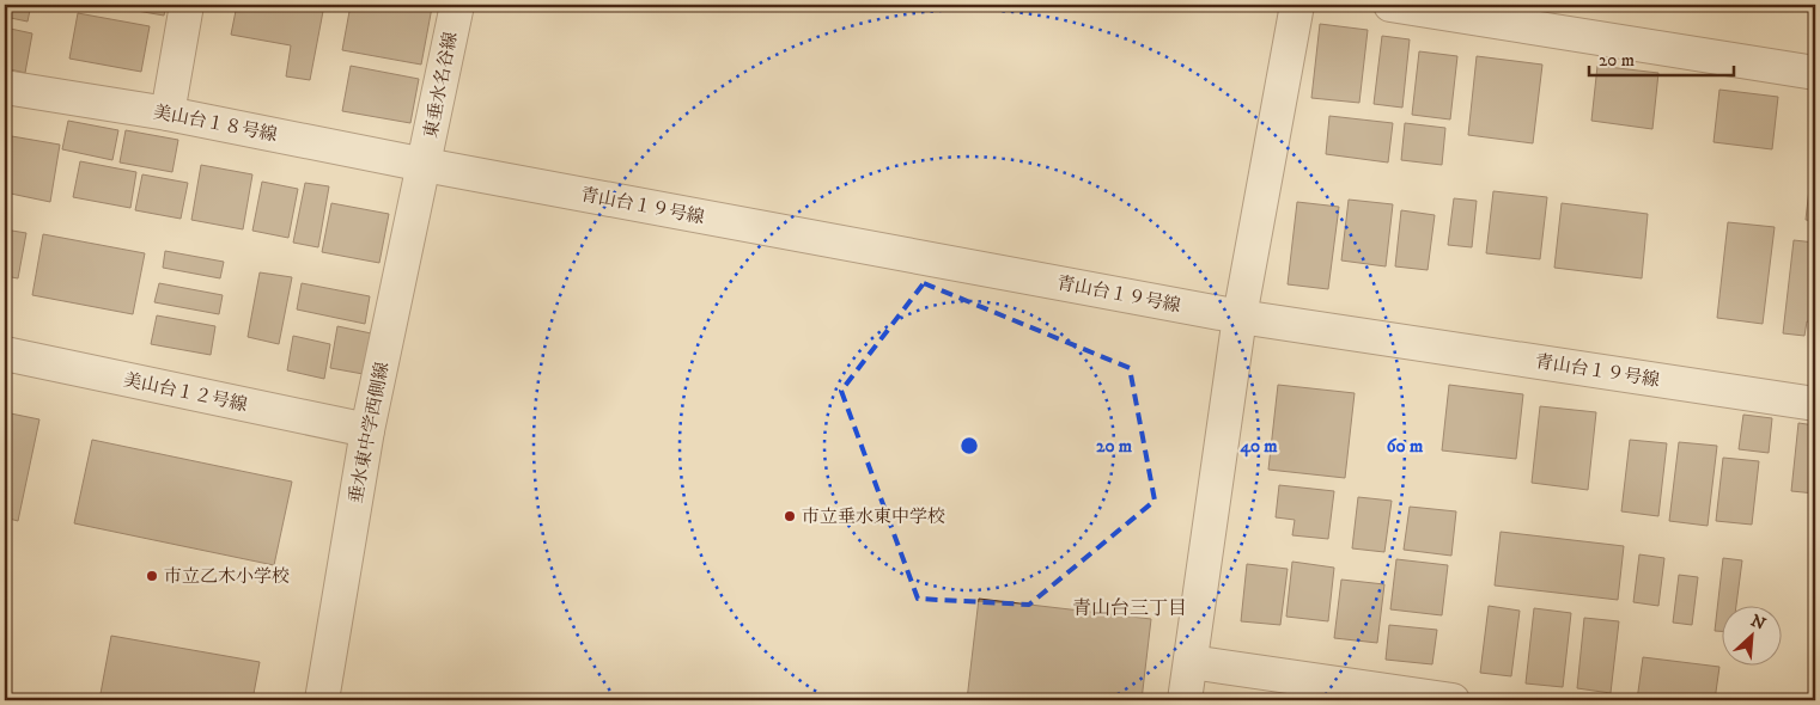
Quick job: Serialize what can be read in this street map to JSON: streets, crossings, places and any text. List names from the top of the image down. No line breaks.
{"streets":{"street":["東垂水名谷線","美山台１８号線","青山台１９号線","美山台１２号線","垂水東中学西側線"]},"crossings":[["東垂水名谷線","美山台１８号線"],["東垂水名谷線","青山台１９号線"],["東垂水名谷線","垂水東中学西側線"],["美山台１８号線","青山台１９号線"],["美山台１８号線","垂水東中学西側線"],["青山台１９号線","垂水東中学西側線"],["美山台１２号線","垂水東中学西側線"]],"districts":["青山台三丁目"],"places":["市立垂水東中学校","市立乙木小学校"],"scale_bar":"20 m","north":"top right","rings":["20 m","40 m","60 m"]}
